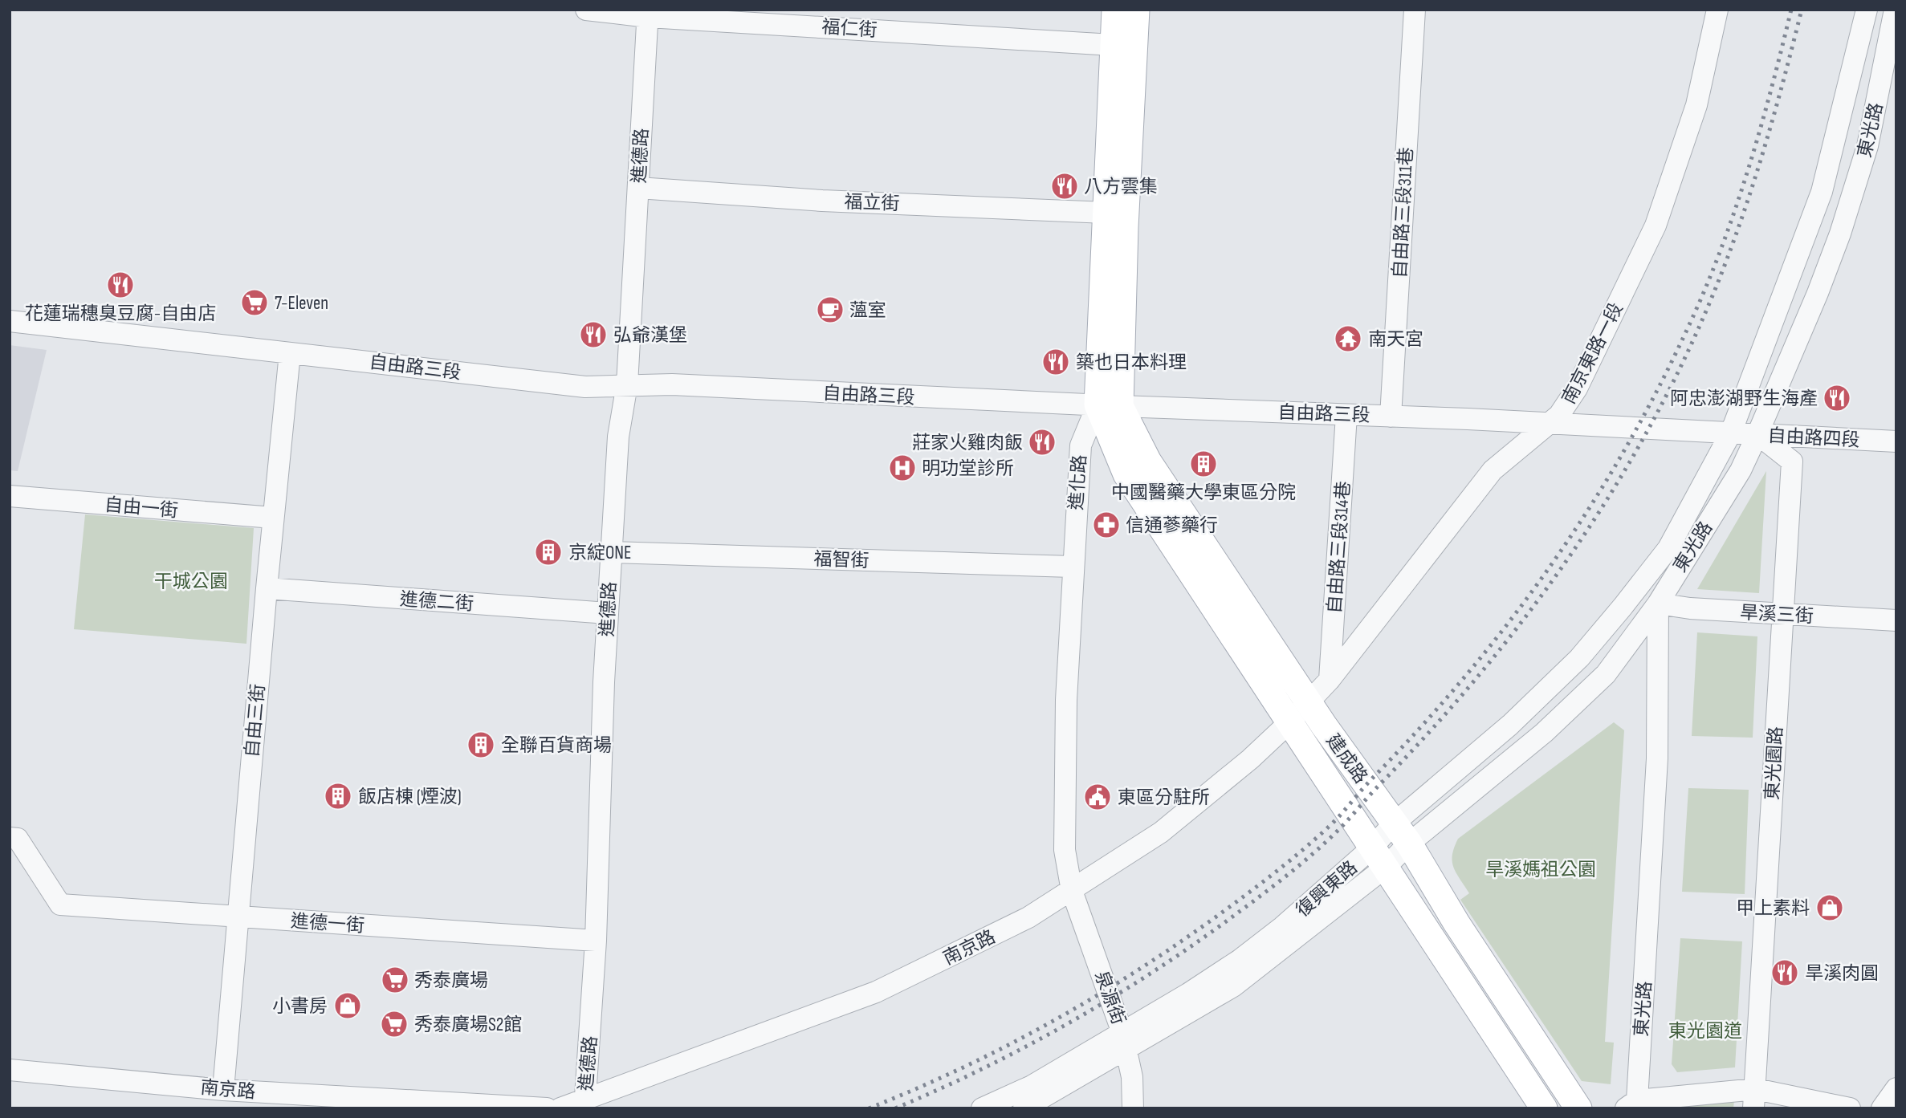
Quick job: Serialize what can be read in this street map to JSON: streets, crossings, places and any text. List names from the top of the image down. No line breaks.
{"streets":{"main road":["進化路","建成路"],"street":["福仁街","東光路","進德路","福立街","自由路三段311巷","南京東路一段","自由路三段","自由路四段","自由一街","自由路三段314巷","福智街","進德二街","旱溪三街","自由三街","東光園路","復興東路","進德一街","南京路","泉源街"]},"crossings":[["福仁街","進德路"],["福仁街","進化路"],["東光路","自由路三段"],["東光路","自由路四段"],["東光路","旱溪三街"],["東光路","東光園路"],["東光路","復興東路"],["進德路","福立街"],["進德路","自由路三段"],["進德路","福智街"],["進德路","進德二街"],["進德路","進德一街"],["進德路","南京路"],["福立街","進化路"],["自由路三段311巷","自由路三段"],["南京東路一段","自由路三段"],["南京東路一段","自由路三段314巷"],["南京東路一段","建成路"],["南京東路一段","南京路"],["自由路三段","自由路四段"],["自由路三段","進化路"],["自由路三段","自由路三段314巷"],["自由路三段","自由三街"],["自由路三段","建成路"],["自由路四段","東光園路"],["進化路","福智街"],["進化路","建成路"],["進化路","南京路"],["進化路","泉源街"],["自由一街","自由三街"],["自由路三段314巷","建成路"],["自由路三段314巷","南京路"],["進德二街","自由三街"],["旱溪三街","東光園路"],["旱溪三街","復興東路"],["自由三街","進德一街"],["自由三街","南京路"],["建成路","復興東路"],["建成路","南京路"],["復興東路","泉源街"],["南京路","泉源街"]],"parks":["干城公園","旱溪媽祖公園","東光園道"],"places":{"restaurant":["八方雲集","花蓮瑞穗臭豆腐-自由店","弘爺漢堡","築也日本料理","阿忠澎湖野生海產","莊家火雞肉飯","旱溪肉圓"],"supermarket":["7-Eleven","秀泰廣場","秀泰廣場S2館"],"cafe":["薀室"],"temple":["南天宮"],"building":["中國醫藥大學東區分院","京綻ONE","全聯百貨商場","飯店棟 (煙波)"],"hospital":["明功堂診所"],"pharmacy":["信通蔘藥行"],"public building":["東區分駐所"],"shop":["甲上素料","小書房"]}}
